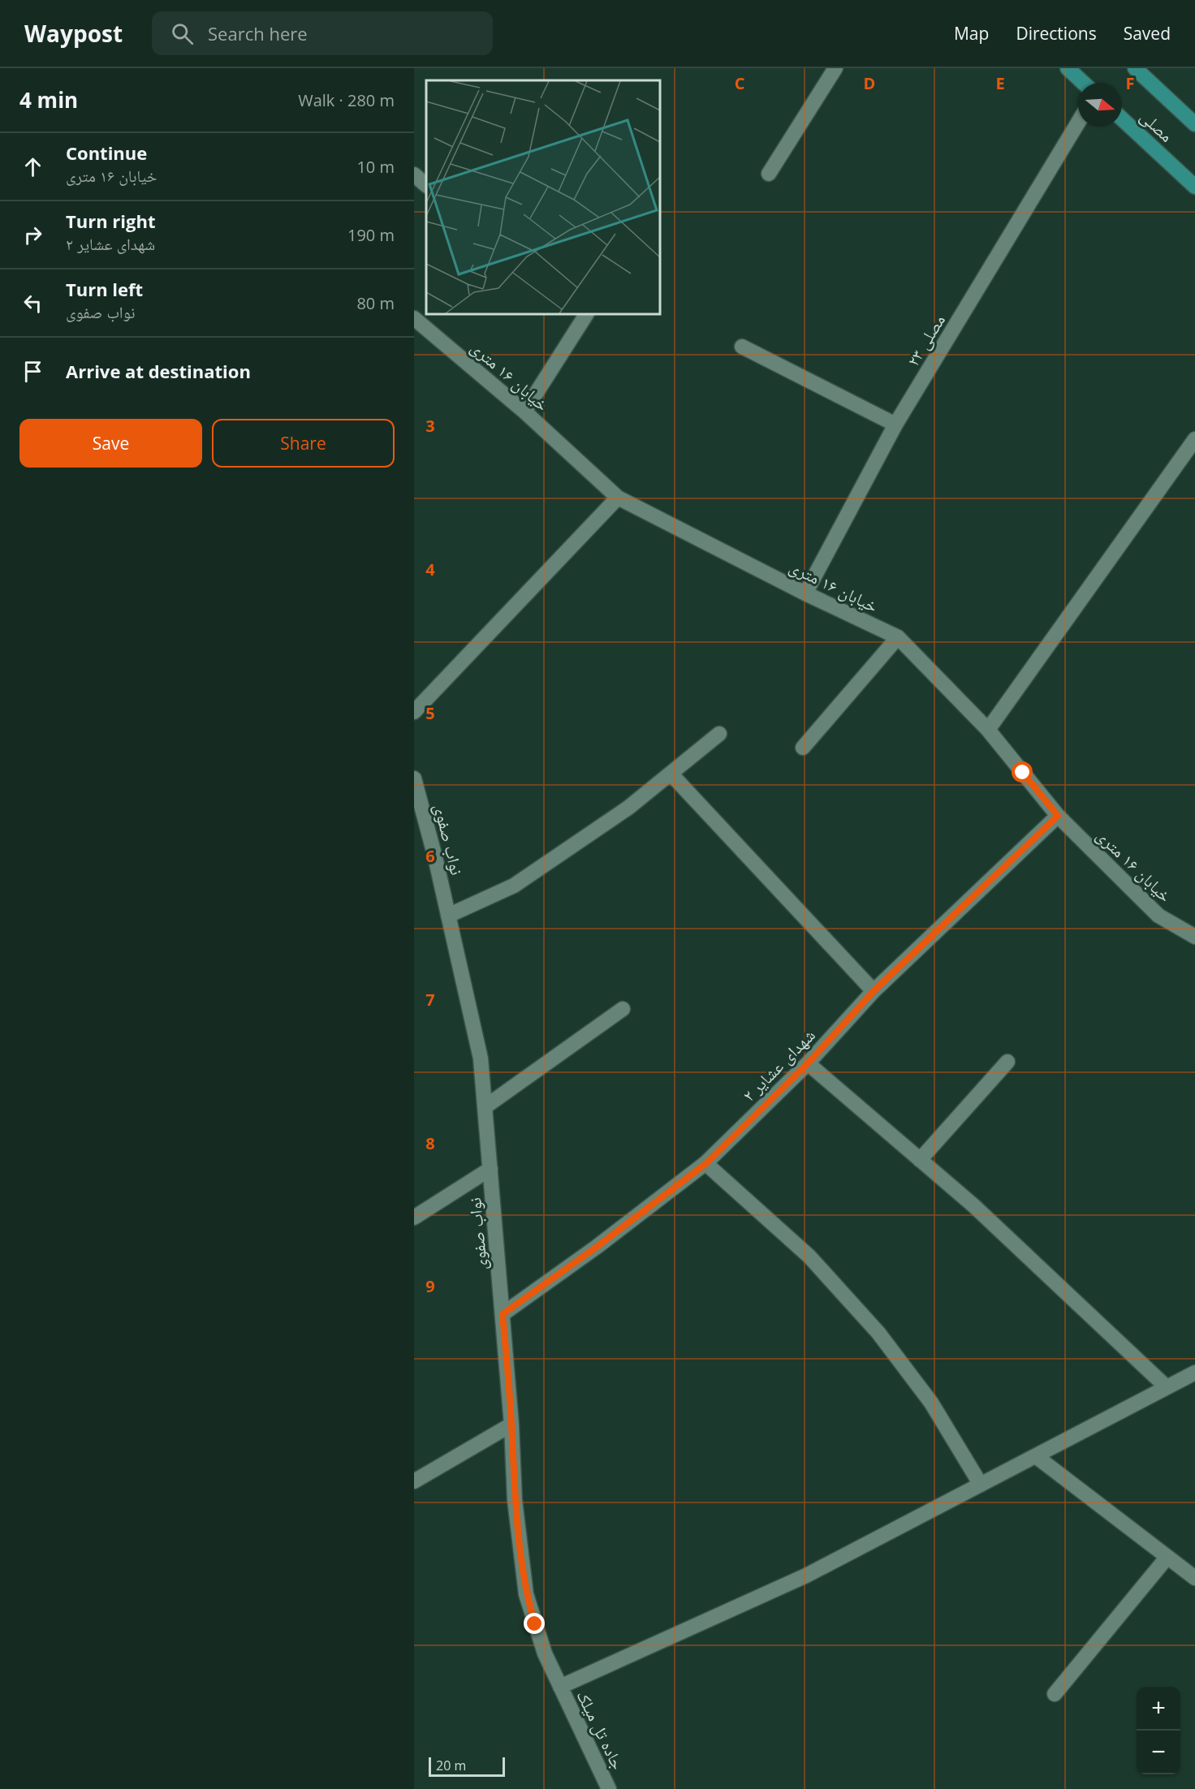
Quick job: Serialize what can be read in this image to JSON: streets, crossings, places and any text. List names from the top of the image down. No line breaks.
{"streets":{"main road":["مصلی"],"street":["مصلی ۲۳","خیابان ۱۶ متری","نواب صفوی","شهدای عشایر ۲","جاده تل میلک"]},"crossings":[["مصلی ۲۳","خیابان ۱۶ متری"],["خیابان ۱۶ متری","شهدای عشایر ۲"],["نواب صفوی","شهدای عشایر ۲"],["نواب صفوی","جاده تل میلک"]],"scale_bar":"20 m","north":"right","page":{"header":"Waypost","search":"Search here","nav":["Map","Directions","Saved"],"heading":["4 min","Walk · 280 m"],"list":[["Continue","خیابان ۱۶ متری","10 m"],["Turn right","شهدای عشایر ۲","190 m"],["Turn left","نواب صفوی","80 m"],"Arrive at destination"],"buttons":["Save","Share"],"map_buttons":["+","−"],"scale":"20 m"},"grid":{"columns":["C","D","E","F"],"rows":["3","4","5","6","7","8","9"]}}
